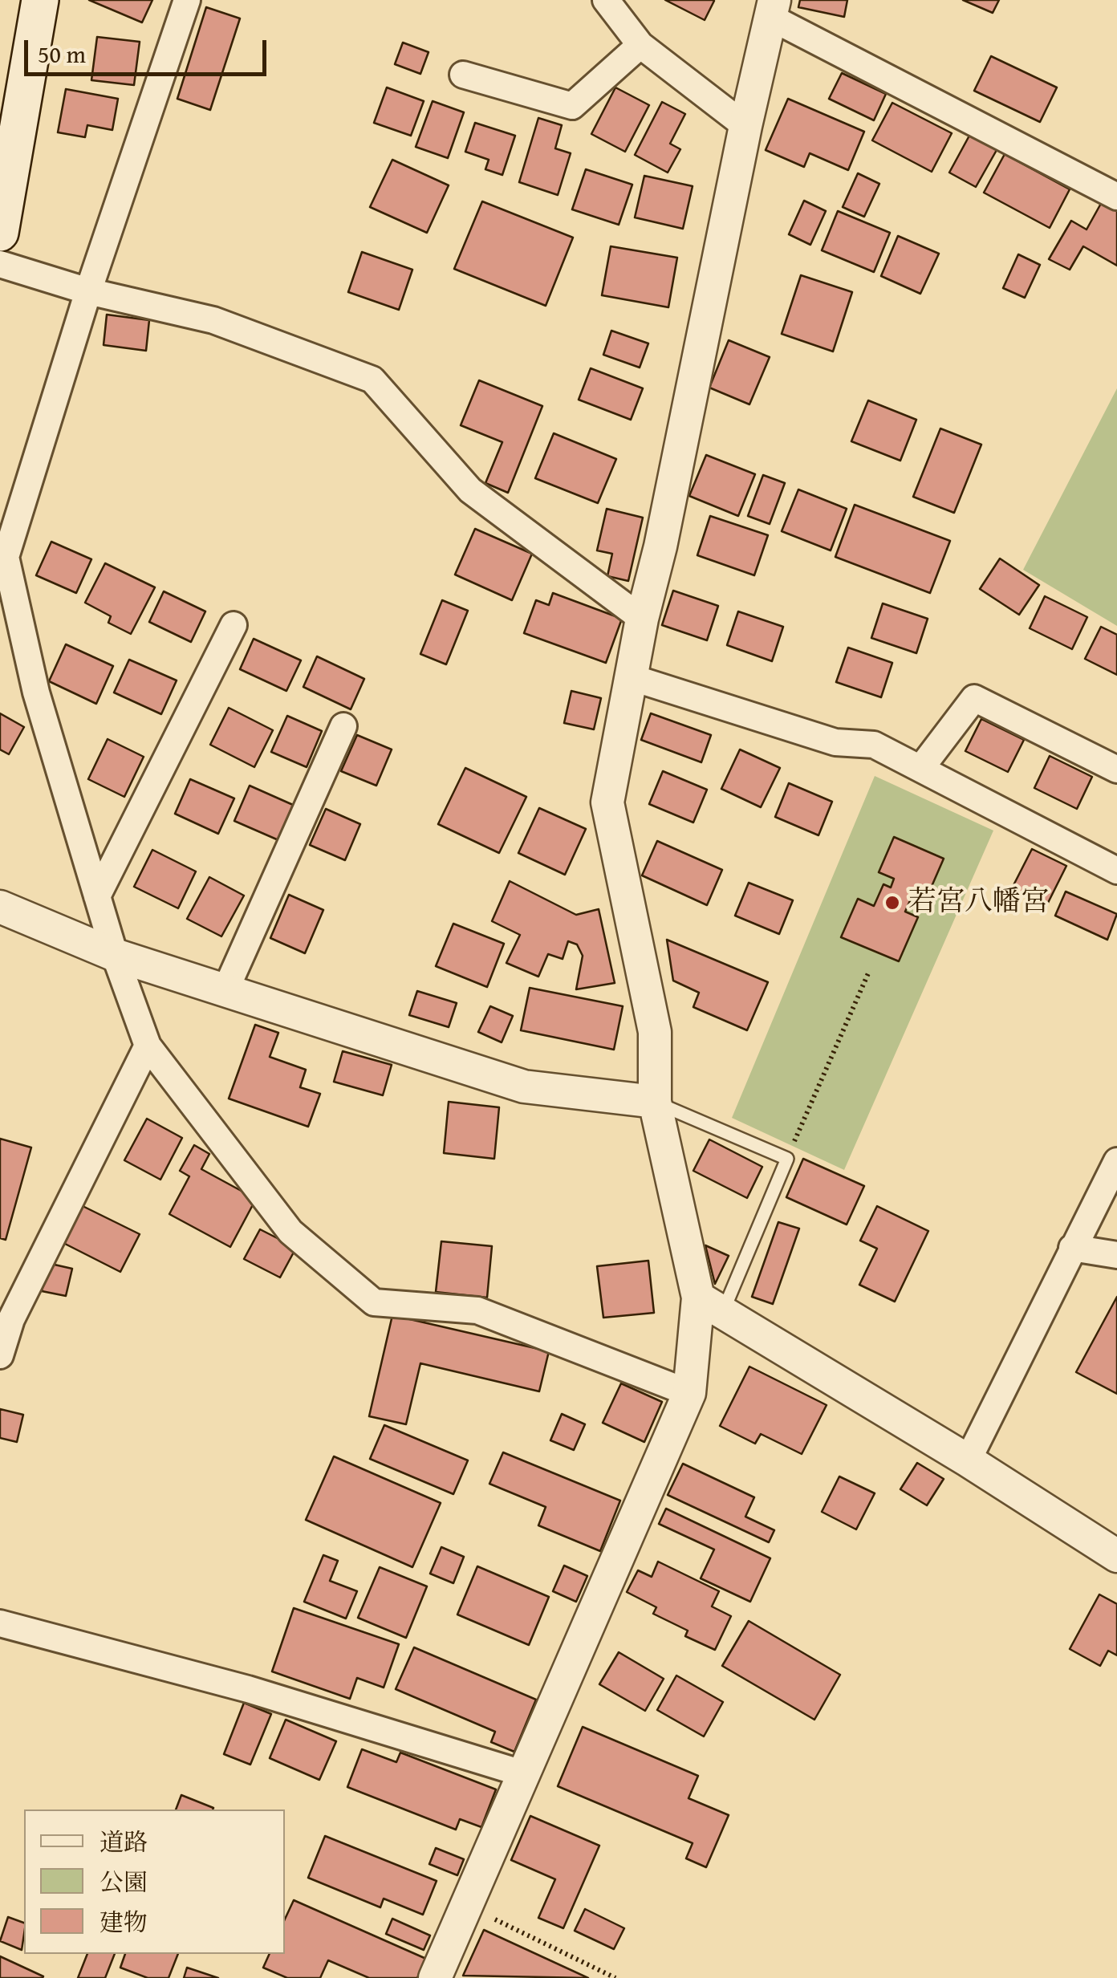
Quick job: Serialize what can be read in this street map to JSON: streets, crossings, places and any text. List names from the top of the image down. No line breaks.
{"places":["若宮八幡宮"],"legend":["道路","公園","建物"],"scale_bar":"50 m"}
